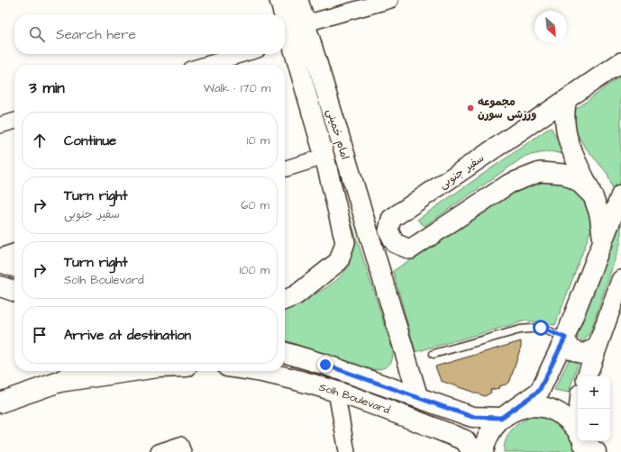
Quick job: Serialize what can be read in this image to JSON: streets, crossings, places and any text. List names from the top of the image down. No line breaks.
{"streets":{"main road":["Solh Boulevard"],"street":["امام خمینی","سفیر جنوبی"]},"crossings":[["امام خمینی","Solh Boulevard"]],"places":["مجموعه ورزشی سورن"],"north":"bottom right","page":{"search":"Search here","heading":["3 min","Walk · 170 m"],"list":[["Continue","10 m"],["Turn right","سفیر جنوبی","60 m"],["Turn right","Solh Boulevard","100 m"],"Arrive at destination"],"map_buttons":["+","−"]}}
